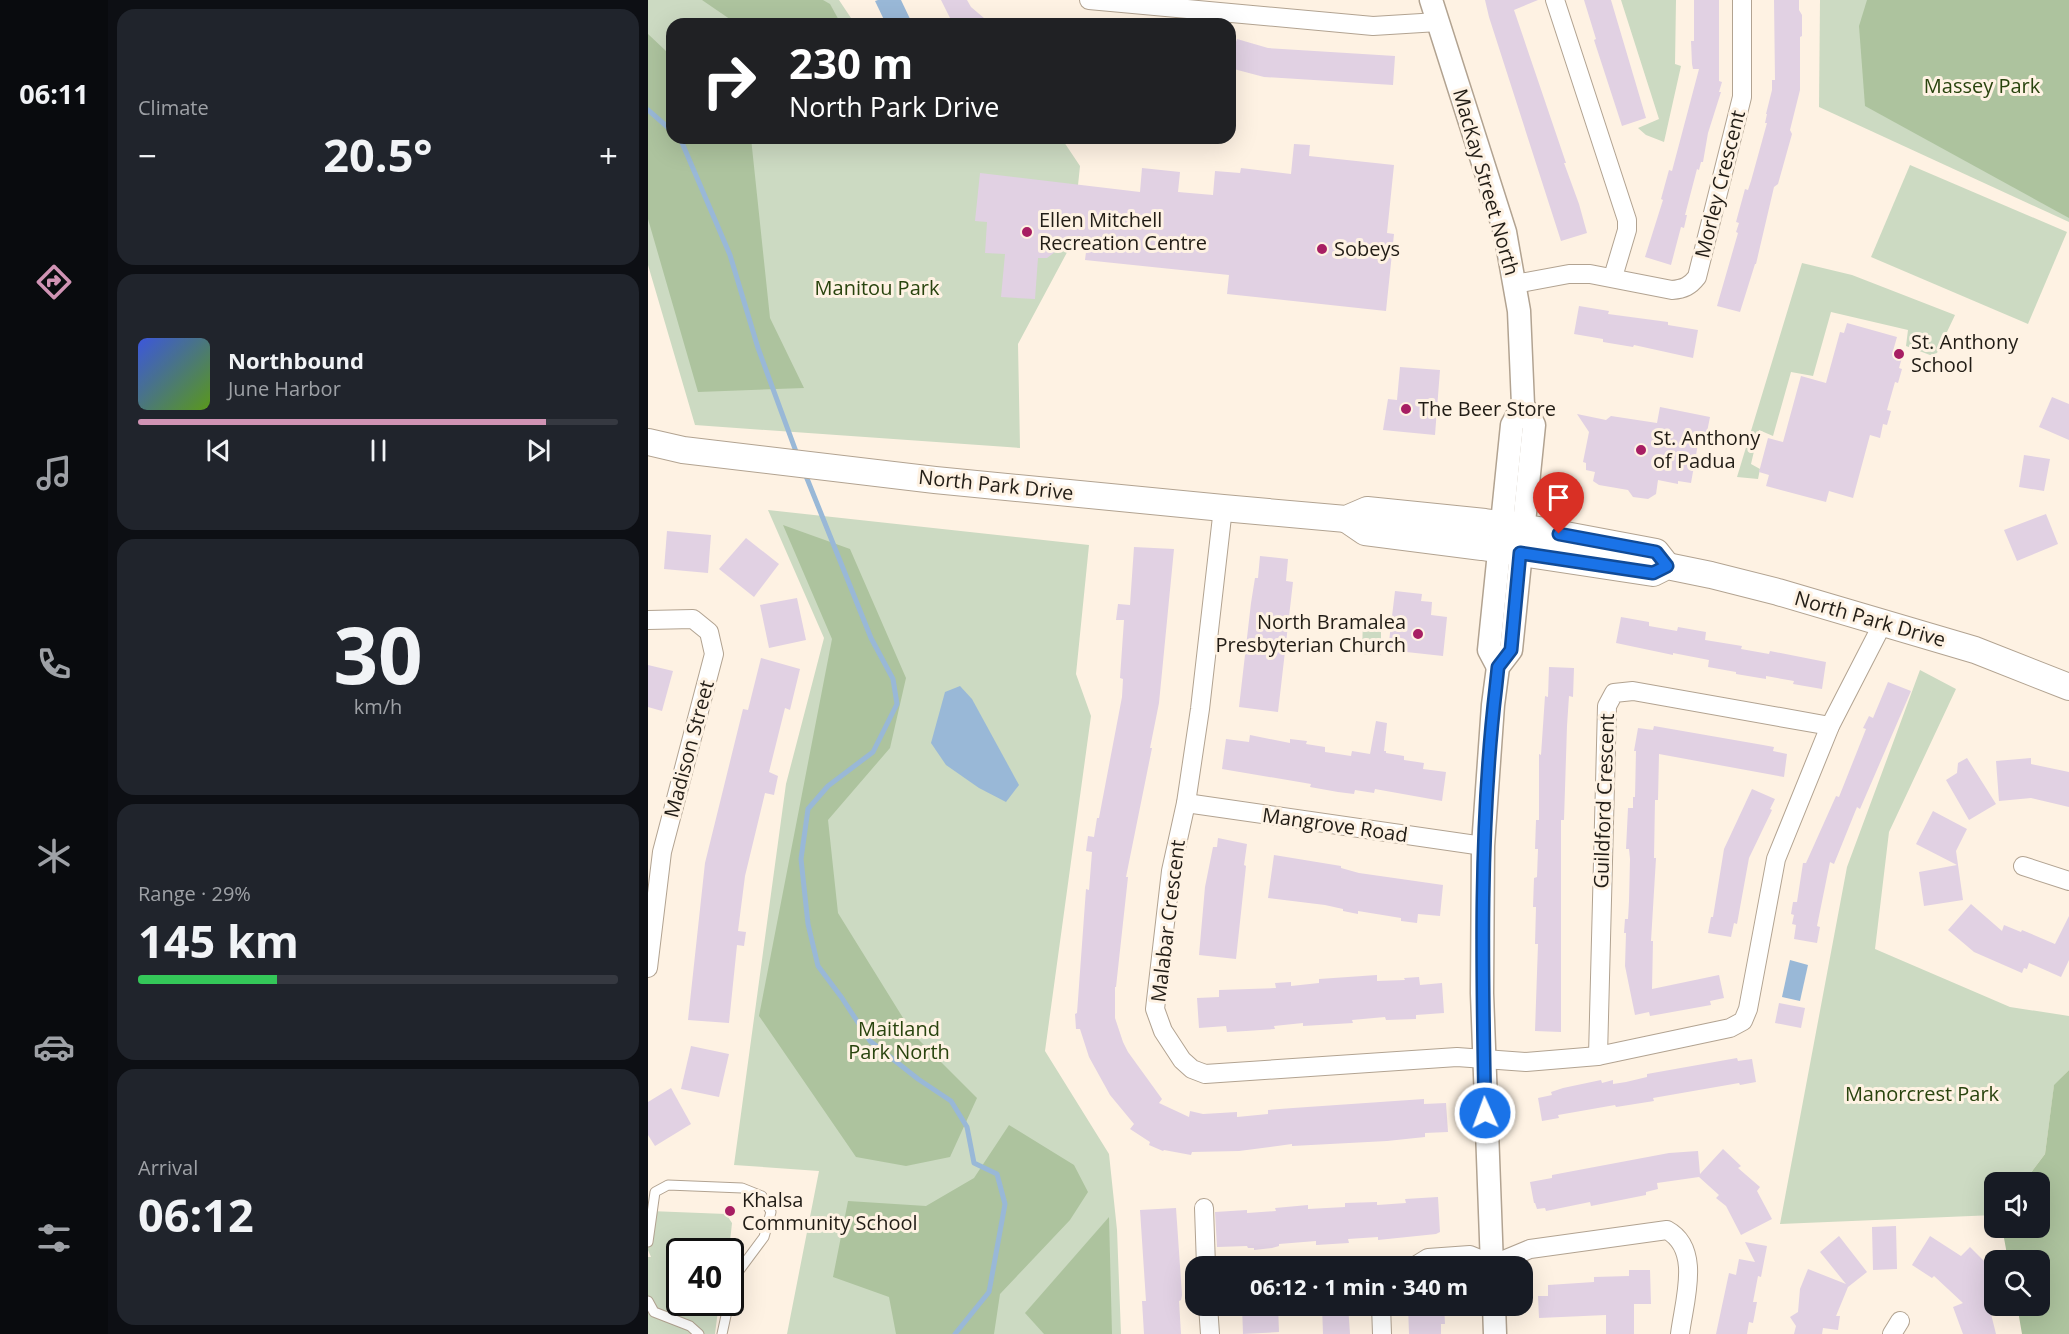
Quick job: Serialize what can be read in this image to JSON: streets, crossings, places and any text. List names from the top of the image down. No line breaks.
{"streets":{"main road":["North Park Drive"],"street":["MacKay Street North","Morley Crescent","Madison Street","Guildford Crescent","Mangrove Road","Malabar Crescent"]},"crossings":[["MacKay Street North","Morley Crescent"],["MacKay Street North","North Park Drive"],["MacKay Street North","Mangrove Road"],["North Park Drive","Malabar Crescent"],["Mangrove Road","Malabar Crescent"]],"parks":["Massey Park","Manitou Park","Maitland Park North","Manorcrest Park"],"places":["Ellen Mitchell Recreation Centre","Sobeys","St. Anthony School","The Beer Store","St. Anthony of Padua","North Bramalea Presbyterian Church","Khalsa Community School"],"page":{"tabs":"06:11","tile":["Climate",["30","km/h"],["Range · 29%","145 km"],["Arrival","06:12"]],"turn":["230 m","North Park Drive"],"heat":["−","20.5°","+"],"song":["Northbound","June Harbor"],"limit":"40","trip":"06:12 · 1 min · 340 m"}}
